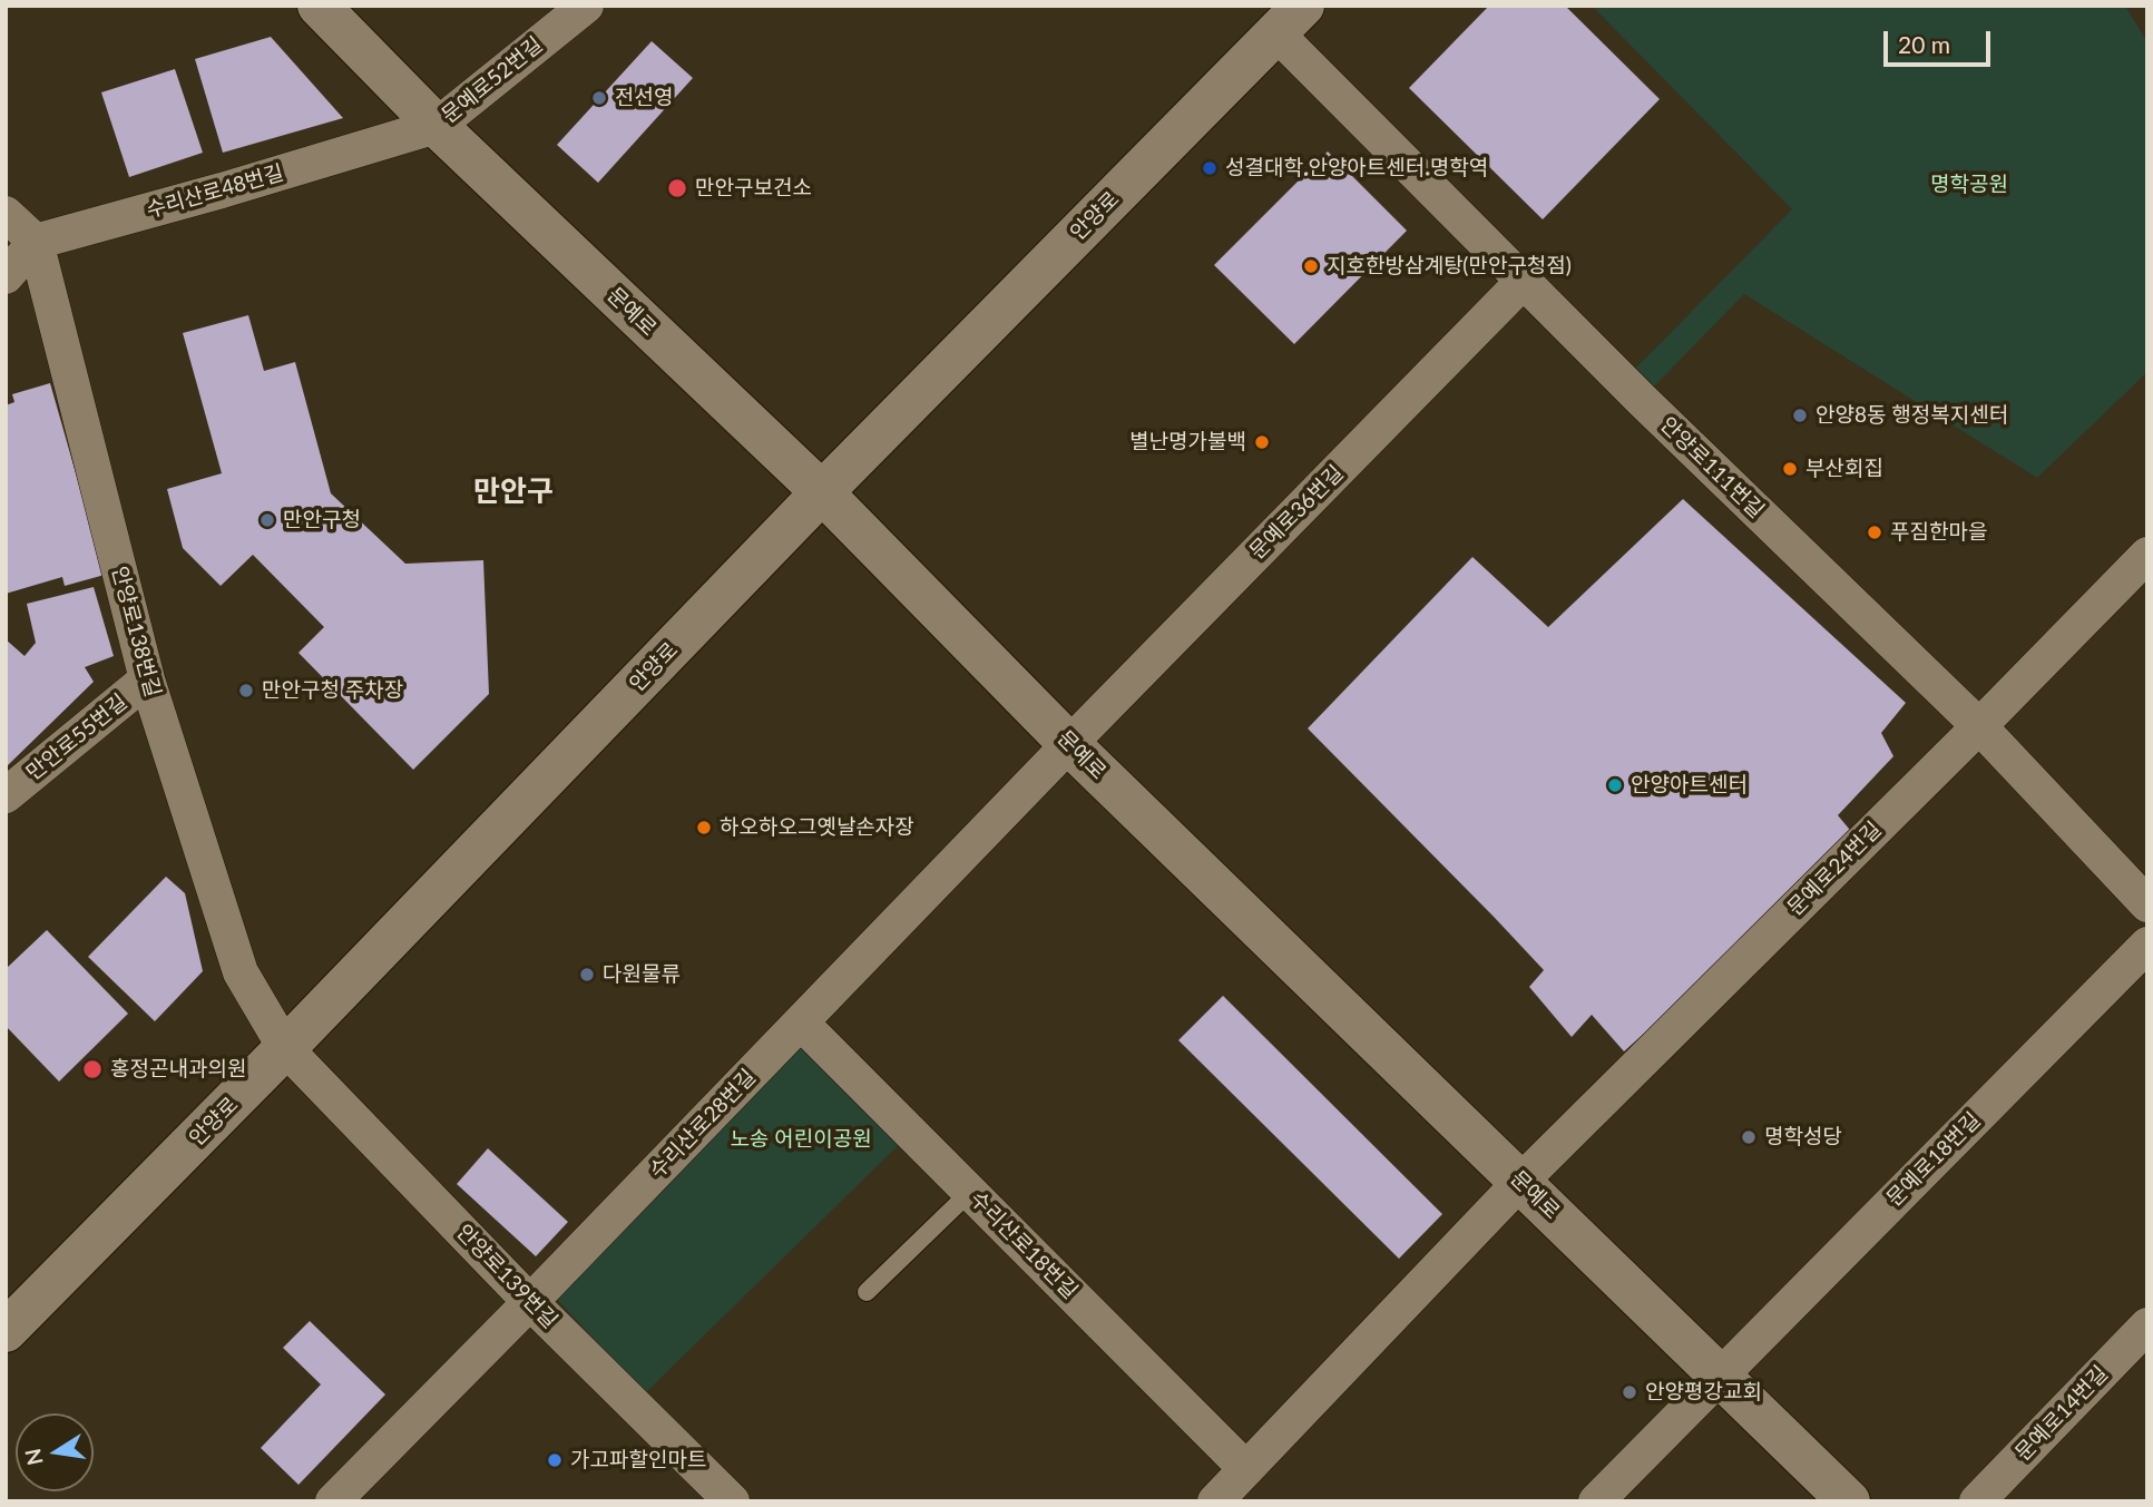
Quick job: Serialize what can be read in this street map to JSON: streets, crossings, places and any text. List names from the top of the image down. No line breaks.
{"streets":{"street":["문예로52번길","수리산로48번길","안양로","문예로","안양로111번길","문예로36번길","안양로138번길","만안로55번길","문예로24번길","수리산로28번길","문예로18번길","수리산로18번길","안양로139번길","문예로14번길"]},"crossings":[["문예로52번길","수리산로48번길"],["문예로52번길","문예로"],["수리산로48번길","문예로"],["수리산로48번길","안양로138번길"],["안양로","문예로"],["안양로","안양로111번길"],["안양로","안양로138번길"],["안양로","안양로139번길"],["문예로","문예로36번길"],["문예로","문예로24번길"],["문예로","수리산로28번길"],["문예로","문예로18번길"],["안양로111번길","문예로36번길"],["안양로111번길","문예로24번길"],["문예로36번길","수리산로28번길"],["안양로138번길","만안로55번길"],["안양로138번길","안양로139번길"],["수리산로28번길","수리산로18번길"],["수리산로28번길","안양로139번길"]],"districts":["만안구"],"parks":["명학공원","노송 어린이공원"],"places":["전선영","성결대학.안양아트센터.명학역","만안구보건소","지호한방삼계탕(만안구청점)","안양8동 행정복지센터","별난명가불백","부산회집","만안구청","푸짐한마을","만안구청 주차장","안양아트센터","하오하오그옛날손자장","다원물류","홍정곤내과의원","명학성당","안양평강교회","가고파할인마트"],"scale_bar":"20 m","north":"left"}
